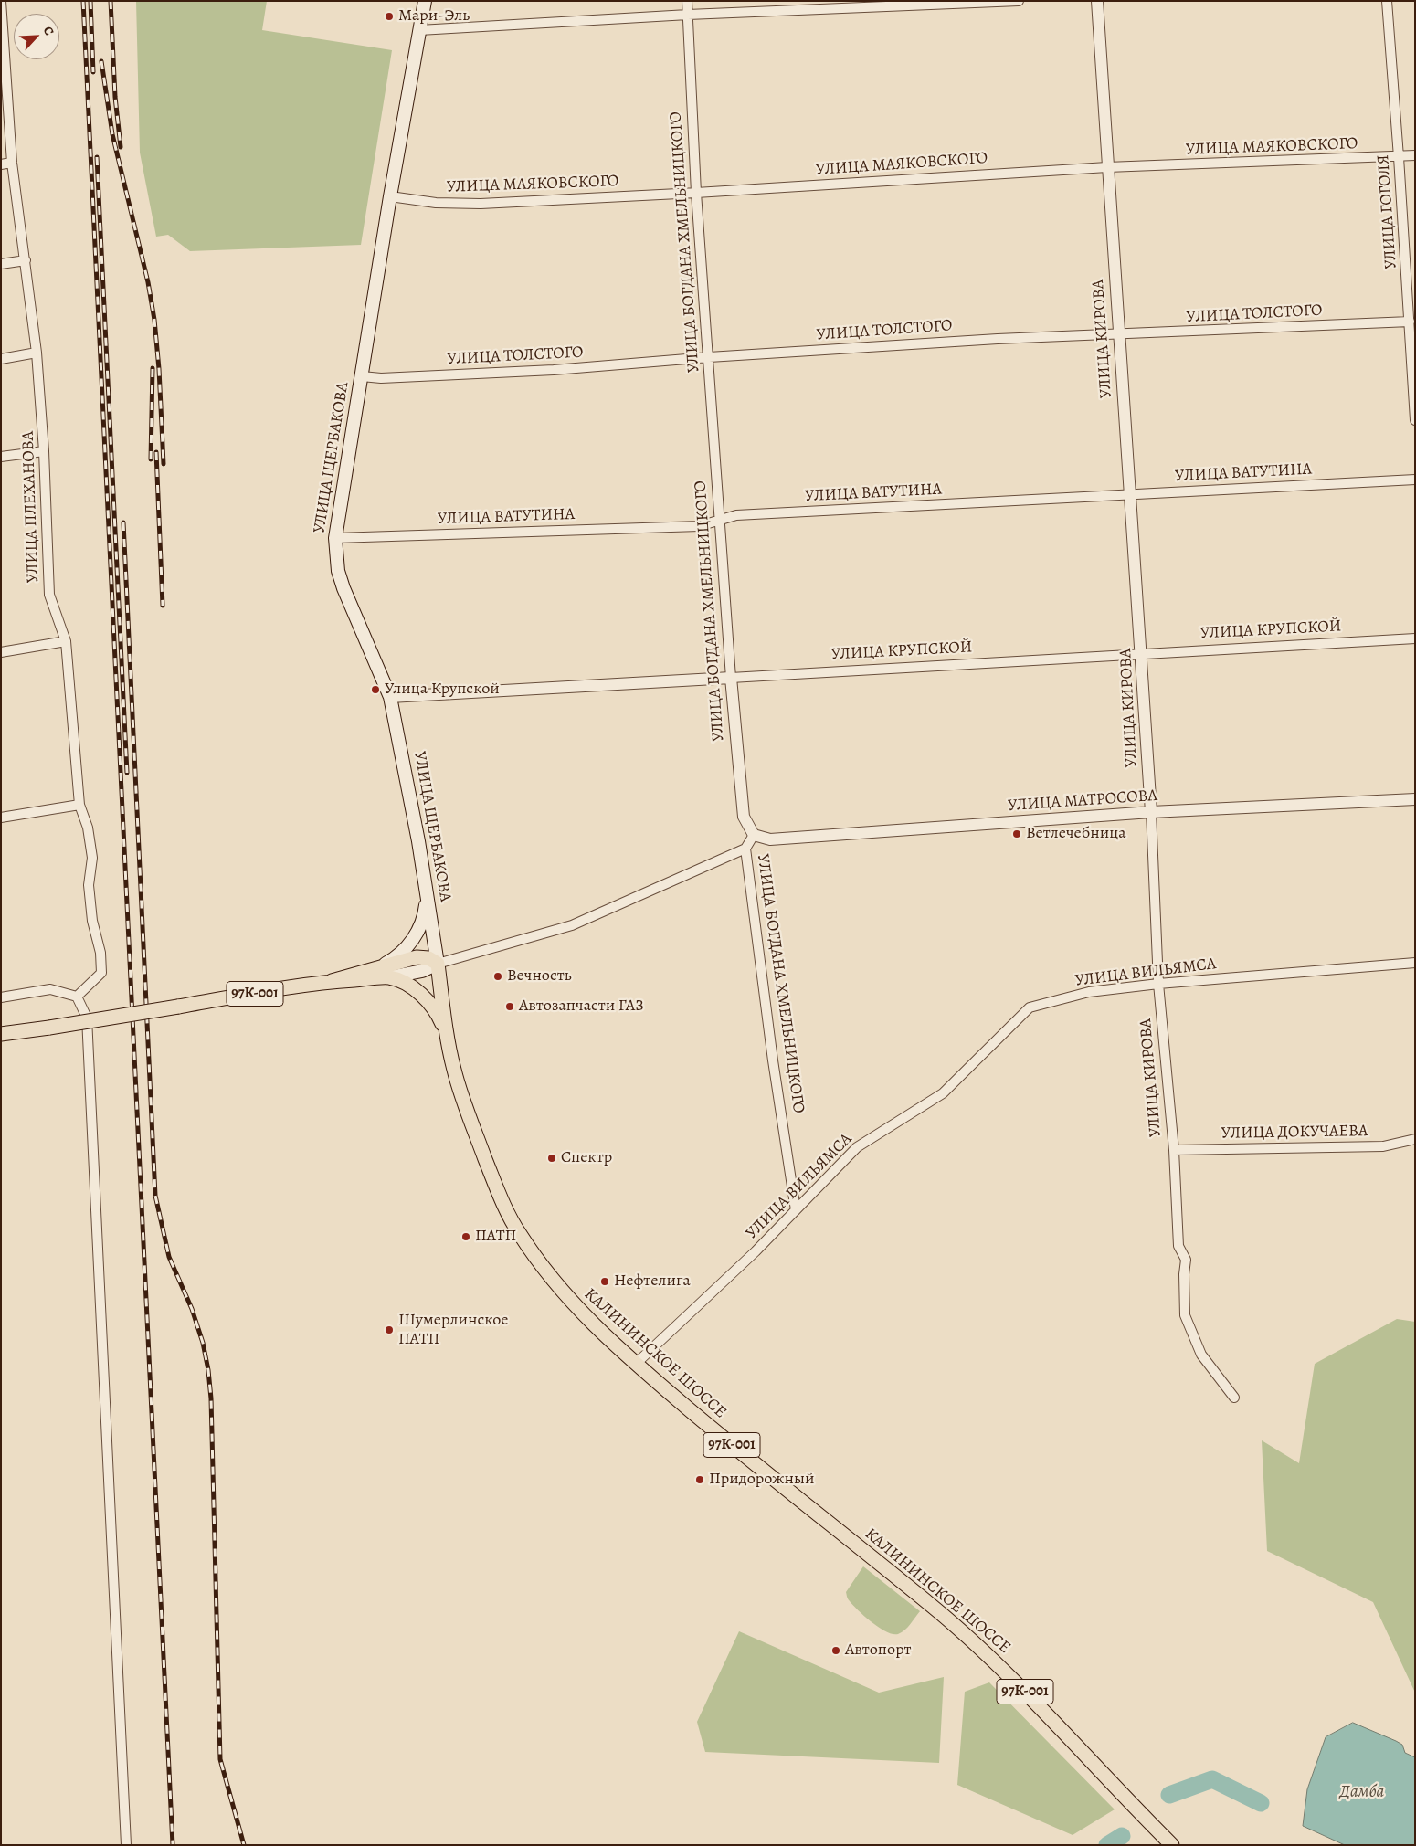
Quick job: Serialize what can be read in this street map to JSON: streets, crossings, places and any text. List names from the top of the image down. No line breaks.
{"streets":{"main road":["УЛИЦА ЩЕРБАКОВА","97К-001","КАЛИНИНСКОЕ ШОССЕ"],"street":["УЛИЦА МАЯКОВСКОГО","УЛИЦА ГОГОЛЯ","УЛИЦА БОГДАНА ХМЕЛЬНИЦКОГО","УЛИЦА ТОЛСТОГО","УЛИЦА КИРОВА","УЛИЦА ВАТУТИНА","УЛИЦА ПЛЕХАНОВА","УЛИЦА КРУПСКОЙ","УЛИЦА МАТРОСОВА","УЛИЦА ВИЛЬЯМСА","УЛИЦА ДОКУЧАЕВА"]},"crossings":[["УЛИЦА МАЯКОВСКОГО","УЛИЦА ГОГОЛЯ"],["УЛИЦА МАЯКОВСКОГО","УЛИЦА БОГДАНА ХМЕЛЬНИЦКОГО"],["УЛИЦА МАЯКОВСКОГО","УЛИЦА КИРОВА"],["УЛИЦА МАЯКОВСКОГО","УЛИЦА ЩЕРБАКОВА"],["УЛИЦА ГОГОЛЯ","УЛИЦА ТОЛСТОГО"],["УЛИЦА БОГДАНА ХМЕЛЬНИЦКОГО","УЛИЦА ТОЛСТОГО"],["УЛИЦА БОГДАНА ХМЕЛЬНИЦКОГО","УЛИЦА ВАТУТИНА"],["УЛИЦА БОГДАНА ХМЕЛЬНИЦКОГО","УЛИЦА КРУПСКОЙ"],["УЛИЦА БОГДАНА ХМЕЛЬНИЦКОГО","УЛИЦА МАТРОСОВА"],["УЛИЦА БОГДАНА ХМЕЛЬНИЦКОГО","УЛИЦА ВИЛЬЯМСА"],["УЛИЦА ТОЛСТОГО","УЛИЦА КИРОВА"],["УЛИЦА ТОЛСТОГО","УЛИЦА ЩЕРБАКОВА"],["УЛИЦА КИРОВА","УЛИЦА ВАТУТИНА"],["УЛИЦА КИРОВА","УЛИЦА КРУПСКОЙ"],["УЛИЦА КИРОВА","УЛИЦА МАТРОСОВА"],["УЛИЦА КИРОВА","УЛИЦА ВИЛЬЯМСА"],["УЛИЦА КИРОВА","УЛИЦА ДОКУЧАЕВА"],["УЛИЦА ЩЕРБАКОВА","УЛИЦА ВАТУТИНА"],["УЛИЦА ЩЕРБАКОВА","УЛИЦА КРУПСКОЙ"],["УЛИЦА ЩЕРБАКОВА","97К-001"],["УЛИЦА ЩЕРБАКОВА","КАЛИНИНСКОЕ ШОССЕ"],["УЛИЦА ВИЛЬЯМСА","КАЛИНИНСКОЕ ШОССЕ"],["97К-001","КАЛИНИНСКОЕ ШОССЕ"]],"water":["Дамба"],"places":["Мари-Эль","Улица Крупской","Ветлечебница","Вечность","Автозапчасти ГАЗ","Спектр","ПАТП","Нефтелига","Шумерлинское ПАТП","Придорожный","Автопорт"],"north":"top right"}
